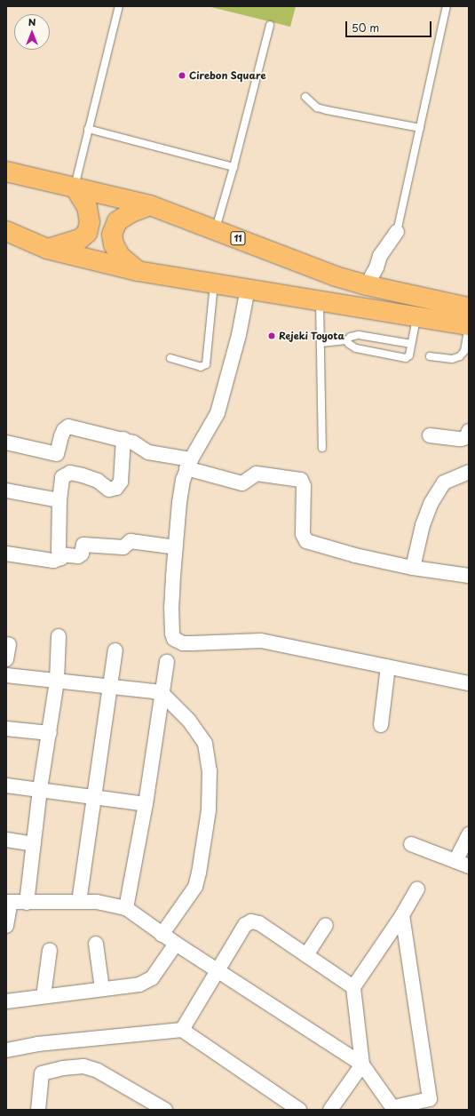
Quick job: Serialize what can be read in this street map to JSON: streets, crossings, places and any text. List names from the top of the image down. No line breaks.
{"streets":{"highway":["11"]},"places":["Cirebon Square","Rejeki Toyota"],"scale_bar":"50 m","north":"top"}
